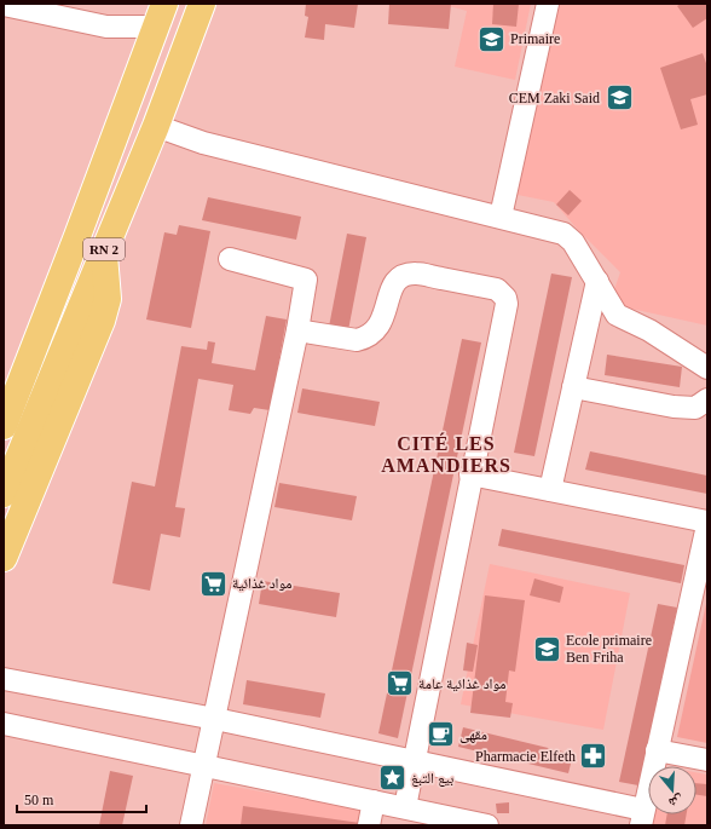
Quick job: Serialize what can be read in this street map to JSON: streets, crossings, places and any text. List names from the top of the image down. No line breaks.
{"streets":{"highway":["RN 2"]},"districts":["CITÉ LES AMANDIERS"],"places":{"school or university":["Primaire","CEM Zaki Said","Ecole primaire Ben Friha"],"supermarket":["مواد غذائية","مواد غذائية عامة"],"cafe":["مقهى"],"pharmacy":["Pharmacie Elfeth"],"place":["بيع التبغ"]},"scale_bar":"50 m","north":"bottom"}
